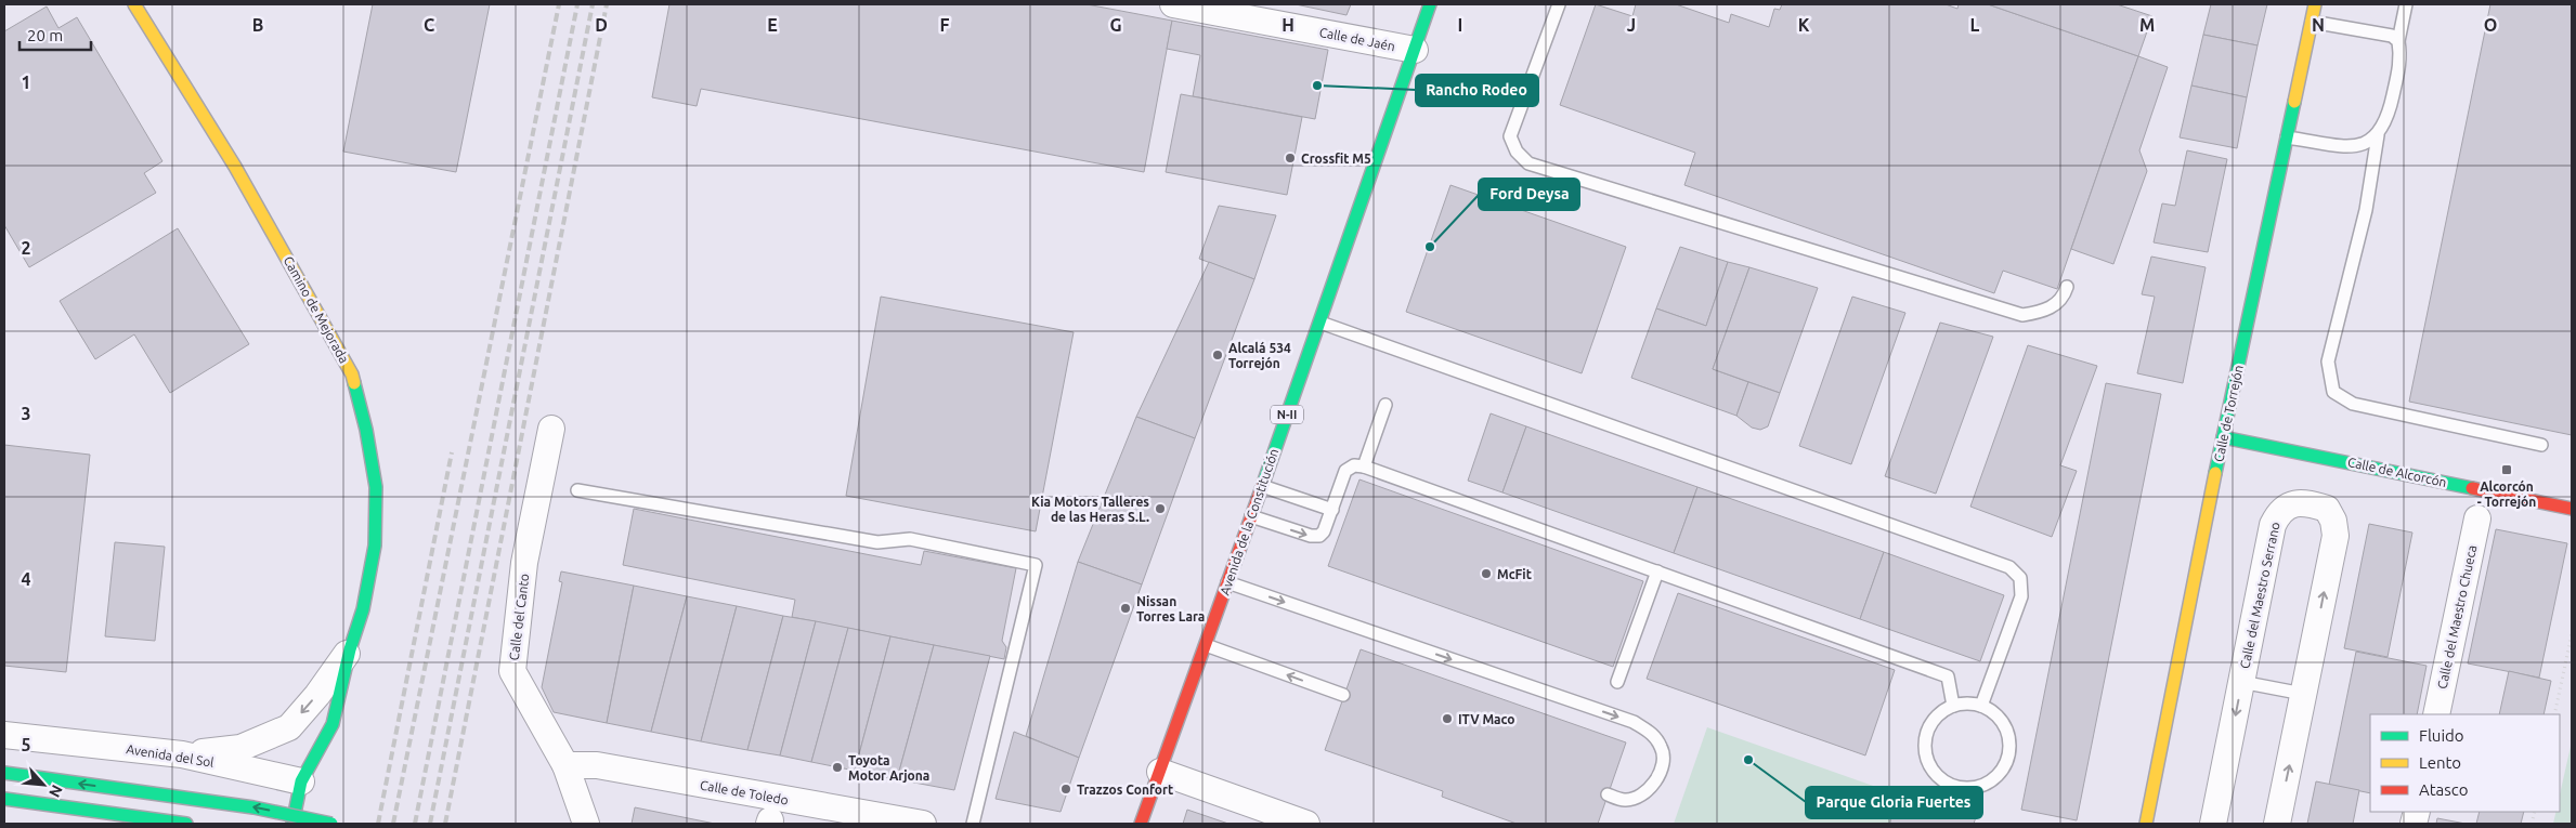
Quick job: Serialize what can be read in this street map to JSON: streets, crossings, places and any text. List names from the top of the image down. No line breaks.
{"streets":{"street":["Calle de Jaén","Camino de Mejorada","Calle de Torrejón","N-II","Calle de Alcorcón","Avenida de la Constitución","Calle del Maestro Serrano","Calle del Canto","Calle del Maestro Chueca","Avenida del Sol","Calle de Toledo"]},"crossings":[["Calle de Jaén","Avenida de la Constitución"],["Camino de Mejorada","Avenida del Sol"],["Calle de Torrejón","Calle de Alcorcón"],["Calle del Canto","Calle de Toledo"]],"places":{"other":["Rancho Rodeo","Crossfit M5","Ford Deysa","Alcalá 534 Torrejón","Kia Motors Talleres de las Heras S.L.","McFit","Nissan Torres Lara","ITV Maco","Parque Gloria Fuertes","Toyota Motor Arjona","Trazzos Confort"],"transit":["Alcorcón - Torrejón"]},"legend":["Fluido","Lento","Atasco"],"scale_bar":"20 m","north":"bottom right","grid":{"columns":["B","C","D","E","F","G","H","I","J","K","L","M","N","O"],"rows":["1","2","3","4","5"]}}
